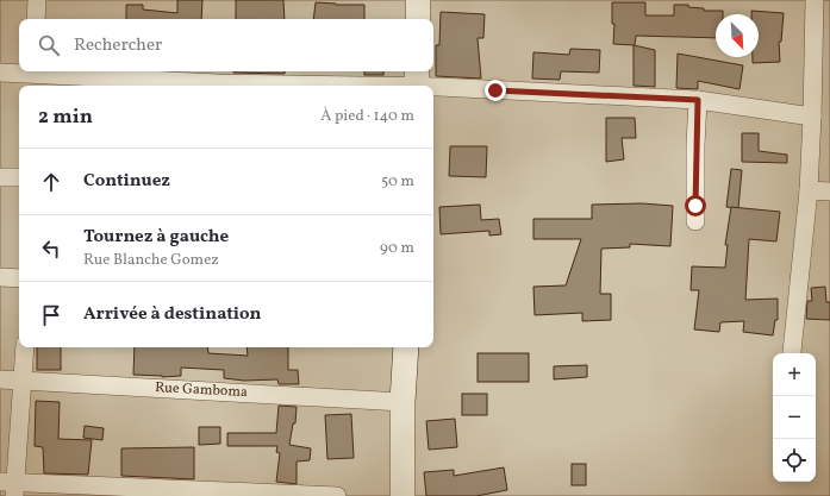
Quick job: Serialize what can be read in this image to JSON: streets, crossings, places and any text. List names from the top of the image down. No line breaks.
{"streets":{"street":["Rue Gamboma"]},"north":"bottom right","page":{"search":"Rechercher","heading":["2 min","À pied · 140 m"],"list":[["Continuez","50 m"],["Tournez à gauche","Rue Blanche Gomez","90 m"],"Arrivée à destination"],"map_buttons":["+","−"]}}
